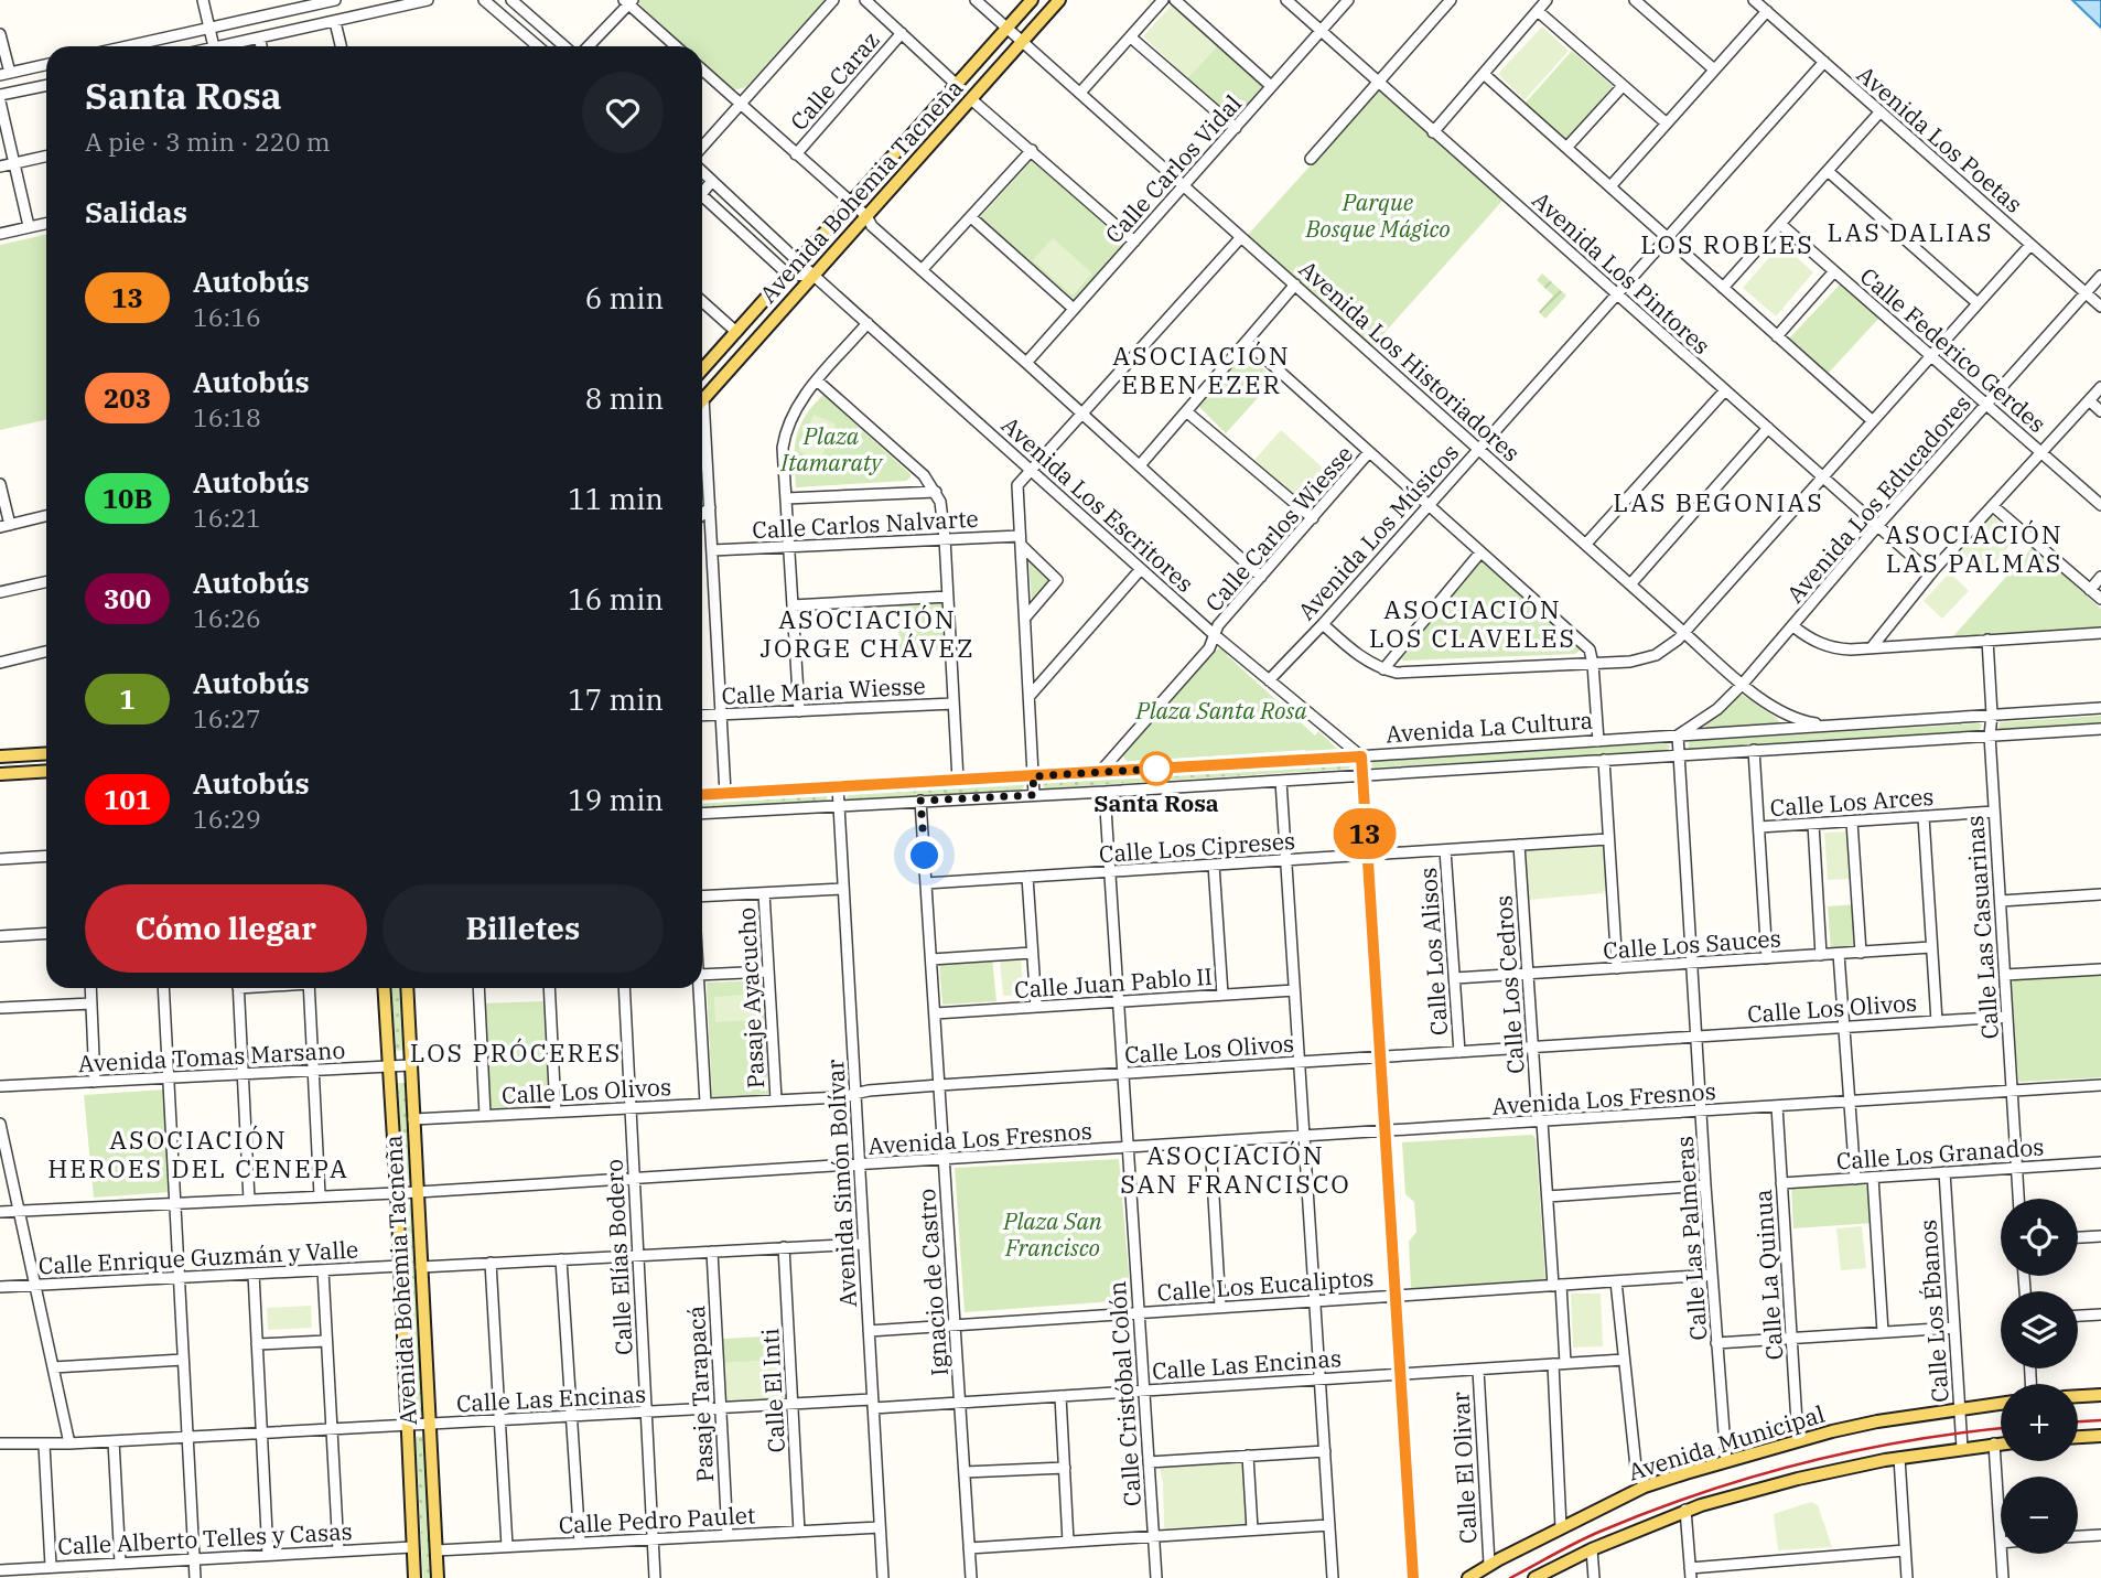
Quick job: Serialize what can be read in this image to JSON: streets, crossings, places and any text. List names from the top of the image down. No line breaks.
{"streets":{"main road":["Avenida Bohemia Tacneña","Avenida Municipal"],"street":["Calle Caraz","Avenida Los Poetas","Calle Carlos Vidal","Avenida Los Pintores","Calle Federico Gerdes","Avenida Los Historiadores","Avenida Los Educadores","Avenida Los Escritores","Calle Carlos Nalvarte","Calle Carlos Wiesse","Avenida Los Músicos","Calle Maria Wiesse","Avenida La Cultura","Calle Los Arces","Calle Los Cipreses","Calle Las Casuarinas","Calle Los Sauces","Calle Los Alisos","Calle Juan Pablo II","Calle Los Cedros","Pasaje Ayacucho","Calle Los Olivos","Avenida Tomas Marsano","Avenida Los Fresnos","Calle Los Granados","Avenida Simón Bolívar","Calle Las Palmeras","Calle Enrique Guzmán y Valle","Calle Elías Bodero","Calle La Quinua","Ignacio de Castro","Calle Los Eucaliptos","Calle Los Ébanos","Calle Las Encinas","Calle El Inti","Pasaje Tarapacá","Calle Cristóbal Colón","Calle El Olivar","Calle Pedro Paulet","Calle Alberto Telles y Casas"]},"crossings":[["Avenida Los Poetas","Avenida Los Educadores"],["Avenida Los Poetas","Avenida Los Músicos"],["Calle Carlos Vidal","Avenida Los Pintores"],["Calle Carlos Vidal","Avenida Los Historiadores"],["Avenida Bohemia Tacneña","Avenida Los Historiadores"],["Avenida Bohemia Tacneña","Avenida Los Escritores"],["Avenida Bohemia Tacneña","Calle Los Olivos"],["Avenida Bohemia Tacneña","Avenida Tomas Marsano"],["Avenida Bohemia Tacneña","Avenida Los Fresnos"],["Avenida Bohemia Tacneña","Calle Enrique Guzmán y Valle"],["Avenida Bohemia Tacneña","Calle Las Encinas"],["Avenida Bohemia Tacneña","Calle Pedro Paulet"],["Avenida Bohemia Tacneña","Calle Alberto Telles y Casas"],["Avenida Los Pintores","Avenida Los Educadores"],["Avenida Los Pintores","Avenida Los Músicos"],["Calle Federico Gerdes","Avenida Los Educadores"],["Avenida Los Historiadores","Avenida Los Educadores"],["Avenida Los Historiadores","Avenida Los Músicos"],["Avenida Los Historiadores","Avenida La Cultura"],["Avenida Los Educadores","Avenida La Cultura"],["Avenida Los Educadores","Calle Las Palmeras"],["Avenida Los Escritores","Calle Carlos Wiesse"],["Avenida Los Escritores","Avenida Los Músicos"],["Avenida Los Escritores","Avenida La Cultura"],["Calle Carlos Wiesse","Avenida La Cultura"],["Avenida La Cultura","Calle Las Casuarinas"],["Avenida La Cultura","Avenida Simón Bolívar"],["Avenida La Cultura","Calle Las Palmeras"],["Avenida La Cultura","Ignacio de Castro"],["Avenida La Cultura","Calle Cristóbal Colón"],["Calle Los Arces","Calle Las Casuarinas"],["Calle Los Cipreses","Calle Los Alisos"],["Calle Los Cipreses","Calle Los Cedros"],["Calle Los Cipreses","Ignacio de Castro"],["Calle Los Cipreses","Calle Cristóbal Colón"],["Calle Las Casuarinas","Calle Los Olivos"],["Calle Las Casuarinas","Avenida Los Fresnos"],["Calle Las Casuarinas","Calle Los Granados"],["Calle Los Sauces","Calle Los Alisos"],["Calle Los Sauces","Calle Los Cedros"],["Calle Los Sauces","Calle Las Palmeras"],["Calle Los Alisos","Calle Los Olivos"],["Calle Juan Pablo II","Ignacio de Castro"],["Calle Juan Pablo II","Calle Cristóbal Colón"],["Calle Los Cedros","Calle Los Olivos"],["Calle Los Cedros","Avenida Los Fresnos"],["Calle Los Cedros","Calle Los Eucaliptos"],["Calle Los Cedros","Calle Las Encinas"],["Pasaje Ayacucho","Calle Los Olivos"],["Calle Los Olivos","Avenida Simón Bolívar"],["Calle Los Olivos","Calle Las Palmeras"],["Calle Los Olivos","Calle Elías Bodero"],["Calle Los Olivos","Ignacio de Castro"],["Calle Los Olivos","Calle Cristóbal Colón"],["Avenida Los Fresnos","Avenida Simón Bolívar"],["Avenida Los Fresnos","Calle Las Palmeras"],["Avenida Los Fresnos","Calle Elías Bodero"],["Avenida Los Fresnos","Calle La Quinua"],["Avenida Los Fresnos","Ignacio de Castro"],["Avenida Los Fresnos","Calle Cristóbal Colón"],["Calle Los Granados","Calle La Quinua"],["Calle Los Granados","Calle Los Ébanos"],["Avenida Simón Bolívar","Calle Los Eucaliptos"],["Avenida Simón Bolívar","Calle Las Encinas"],["Avenida Simón Bolívar","Calle Pedro Paulet"],["Calle Las Palmeras","Calle Los Eucaliptos"],["Calle Las Palmeras","Avenida Municipal"],["Calle Elías Bodero","Calle Las Encinas"],["Calle Elías Bodero","Calle Pedro Paulet"],["Calle La Quinua","Avenida Municipal"],["Ignacio de Castro","Calle Los Eucaliptos"],["Ignacio de Castro","Calle Las Encinas"],["Calle Los Eucaliptos","Calle Cristóbal Colón"],["Calle Los Ébanos","Avenida Municipal"],["Calle Las Encinas","Calle El Inti"],["Calle Las Encinas","Pasaje Tarapacá"],["Calle Las Encinas","Calle Cristóbal Colón"],["Calle Las Encinas","Calle El Olivar"],["Calle El Inti","Calle Pedro Paulet"],["Pasaje Tarapacá","Calle Pedro Paulet"],["Avenida Municipal","Calle El Olivar"]],"districts":["LAS DALIAS","LOS ROBLES","ASOCIACIÓN EBEN EZER","LAS BEGONIAS","ASOCIACIÓN LAS PALMAS","ASOCIACIÓN LOS CLAVELES","ASOCIACIÓN JORGE CHÁVEZ","LOS PRÓCERES","ASOCIACIÓN HEROES DEL CENEPA","ASOCIACIÓN SAN FRANCISCO"],"parks":["Parque Bosque Mágico","Plaza Itamaraty","Plaza Santa Rosa","Plaza San Francisco"],"places":["Santa Rosa"],"lines":["bus line 13"],"page":{"on_map":"13","heading":[["Santa Rosa","A pie · 3 min · 220 m"],"Salidas"],"list":[{"mark":"13","name":"Autobús","note":"16:16","value":"6 min"},{"mark":"203","name":"Autobús","note":"16:18","value":"8 min"},{"mark":"10B","name":"Autobús","note":"16:21","value":"11 min"},{"mark":"300","name":"Autobús","note":"16:26","value":"16 min"},{"mark":"1","name":"Autobús","note":"16:27","value":"17 min"},{"mark":"101","name":"Autobús","note":"16:29","value":"19 min"}],"buttons":["Cómo llegar","Billetes"],"map_buttons":["+","−"]}}
